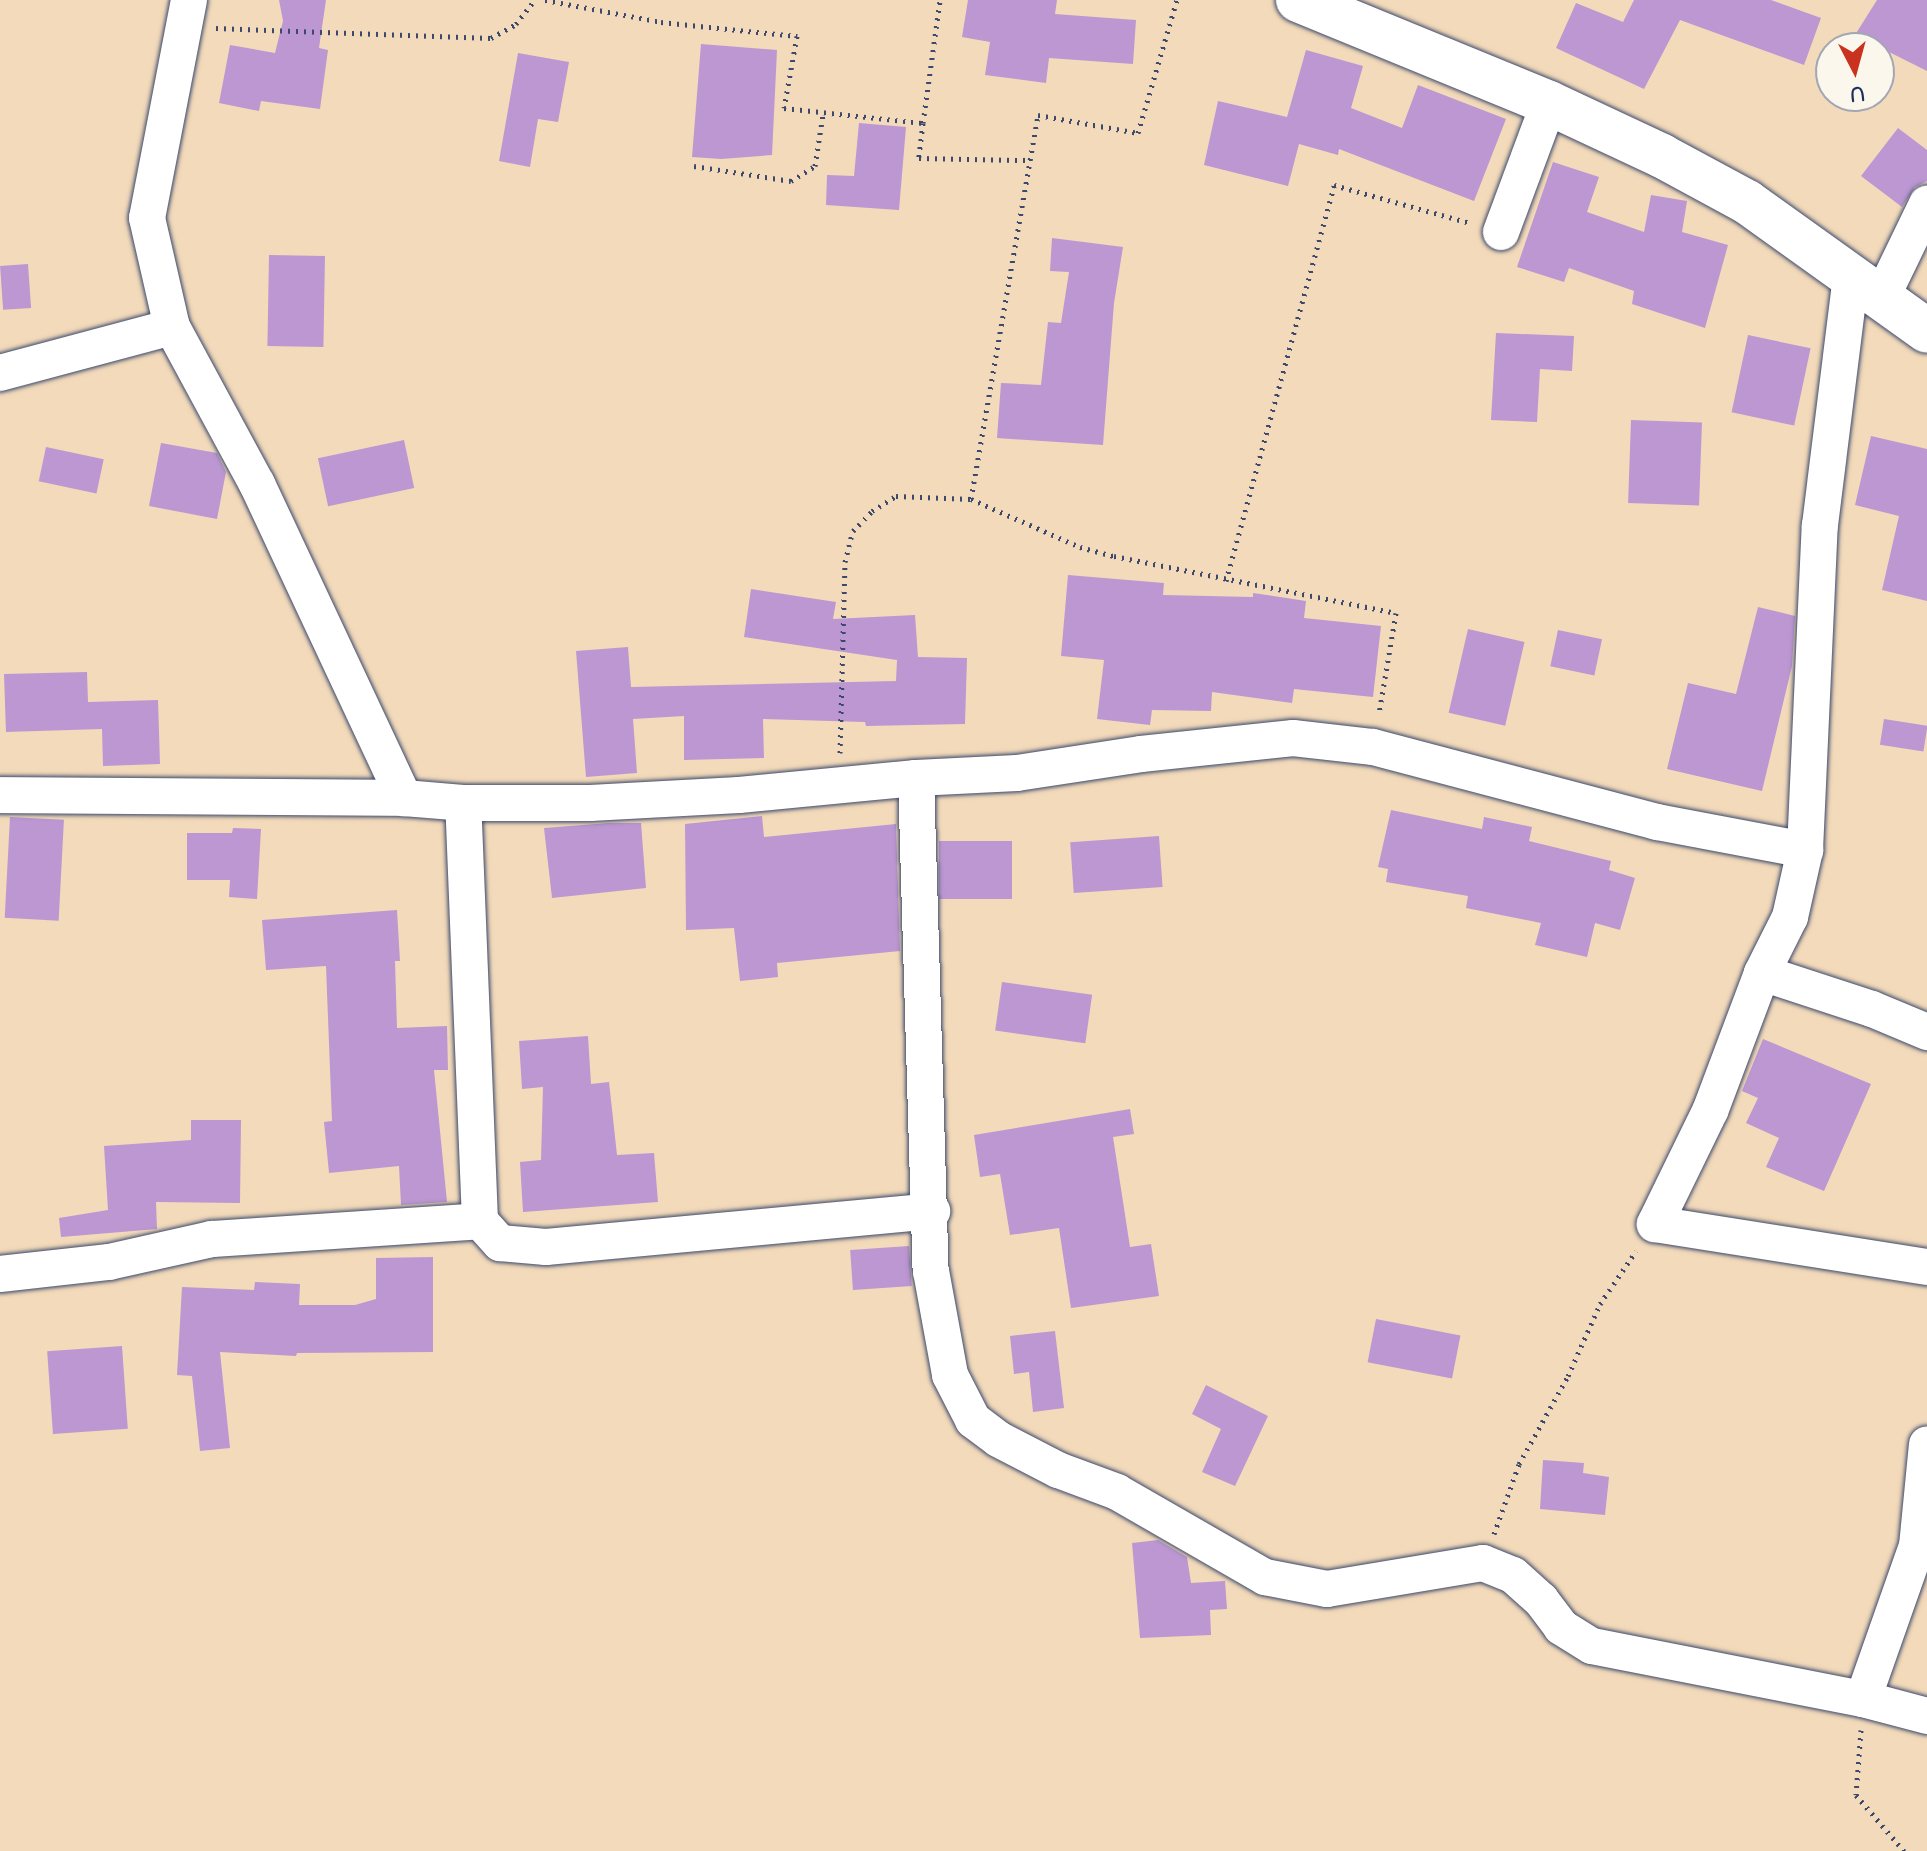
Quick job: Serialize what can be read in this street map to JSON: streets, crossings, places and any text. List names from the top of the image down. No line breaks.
{"north":"bottom"}
